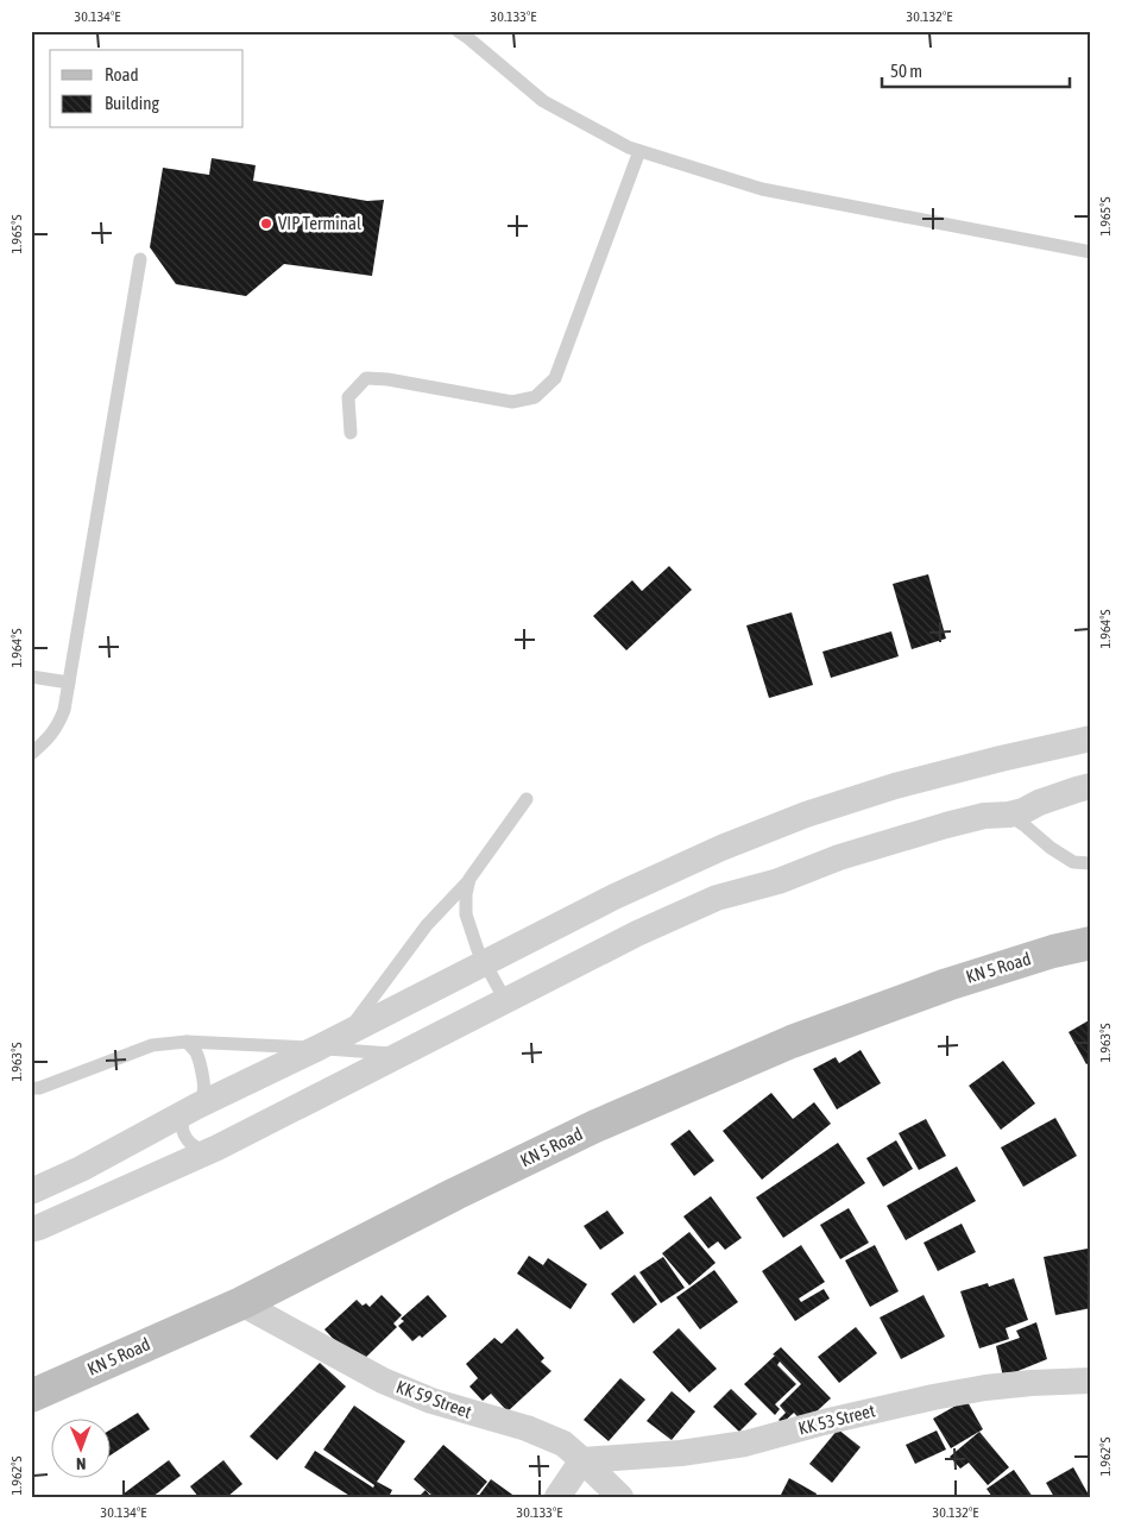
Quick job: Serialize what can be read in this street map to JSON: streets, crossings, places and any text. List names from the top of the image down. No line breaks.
{"streets":{"main road":["KN 5 Road"],"street":["KK 59 Street","KK 53 Street"]},"crossings":[["KN 5 Road","KK 59 Street"],["KK 59 Street","KK 53 Street"]],"places":["VIP Terminal"],"legend":["Road","Building"],"scale_bar":"50 m","north":"bottom","coordinates":["30.134°E","30.133°E","30.132°E","1.965°S","1.964°S","1.963°S","1.962°S"]}
